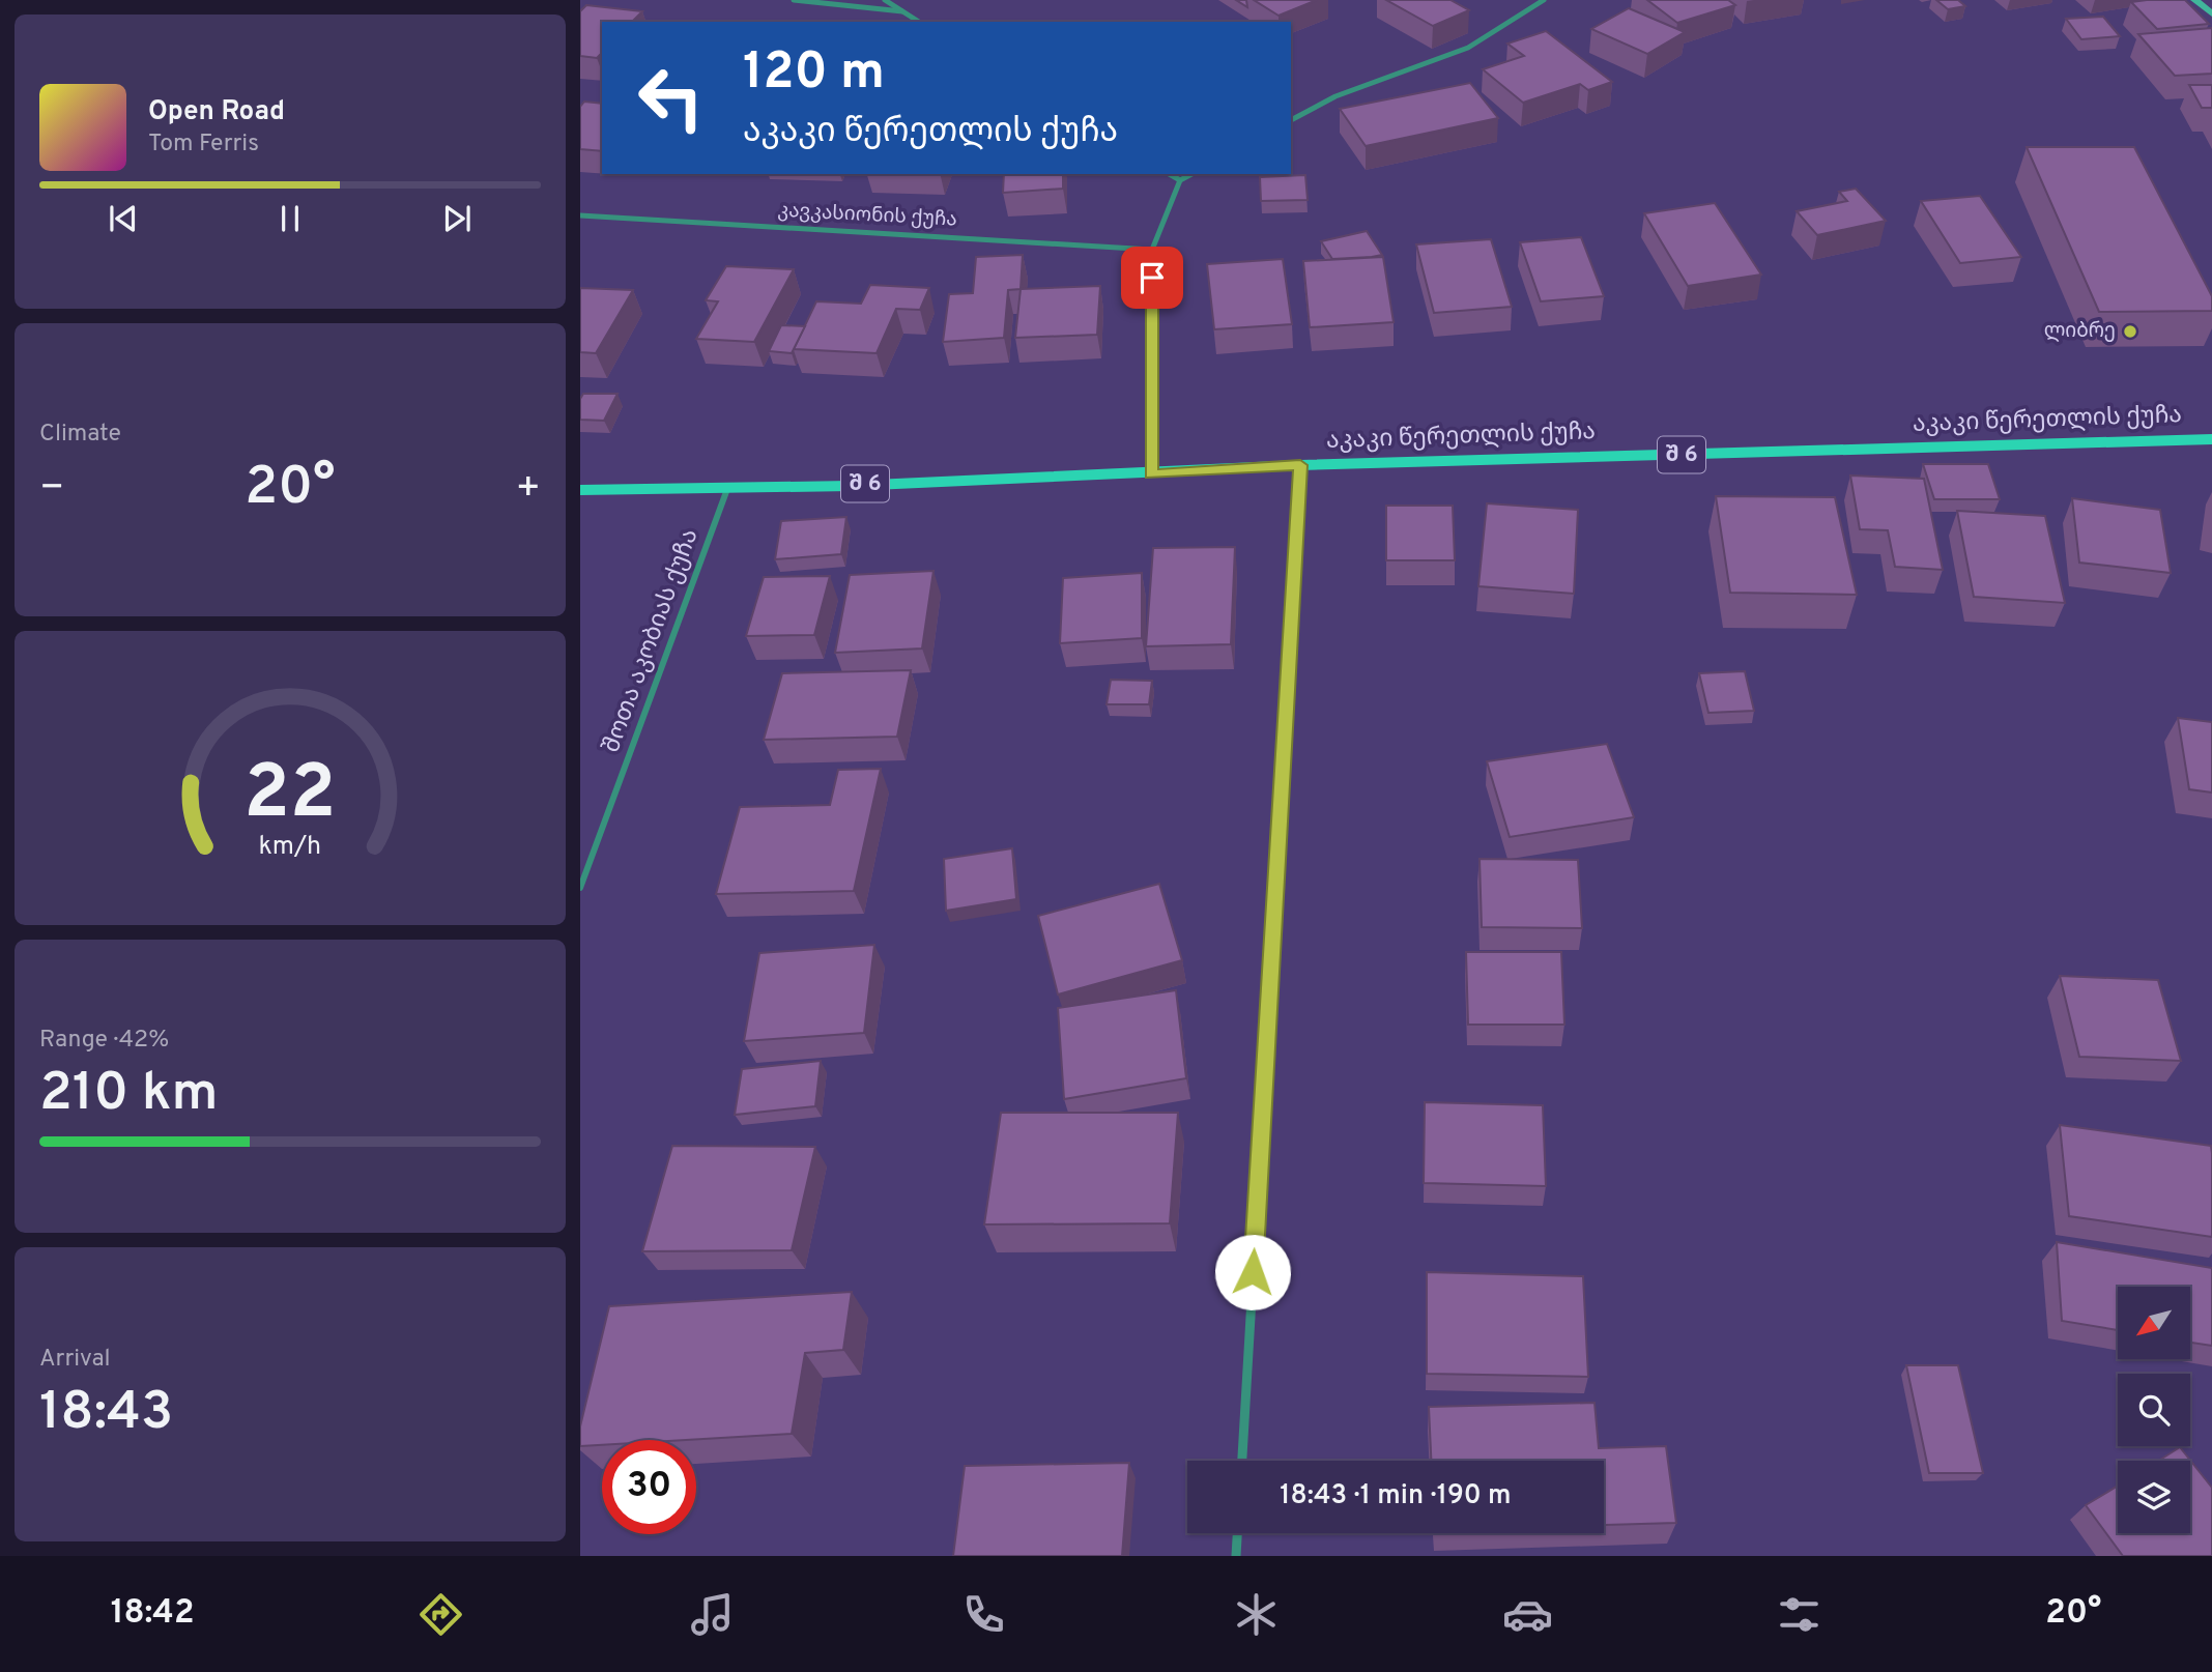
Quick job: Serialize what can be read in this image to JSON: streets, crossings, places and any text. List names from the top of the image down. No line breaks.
{"streets":{"main road":["აკაკი წერეთლის ქუჩა","შ 6"],"street":["კავკასიონის ქუჩა","შოთა აკობიას ქუჩა"]},"crossings":[["აკაკი წერეთლის ქუჩა","შოთა აკობიას ქუჩა"]],"places":["ლიბრე"],"north":"bottom left","page":{"turn":["120 m","აკაკი წერეთლის ქუჩა"],"song":["Open Road","Tom Ferris"],"tile":["Climate",["Range · 42%","210 km"],["Arrival","18:43"]],"heat":["−","20°","+"],"limit":"30","trip":"18:43 · 1 min · 190 m","tabs":["18:42","20°"],"gauge":["22","km/h"]}}
